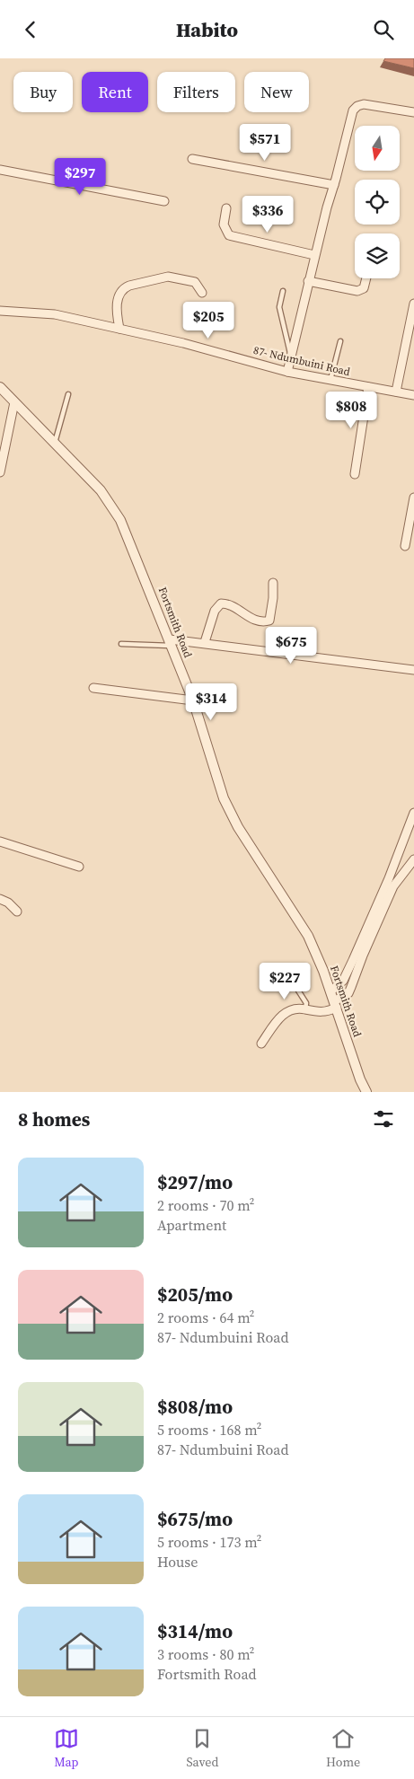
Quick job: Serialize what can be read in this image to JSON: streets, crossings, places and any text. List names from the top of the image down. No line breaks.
{"streets":{"street":["87- Ndumbuini Road","Fortsmith Road"]},"north":"bottom","page":{"header":"Habito","chip":["Buy","Rent","Filters","New"],"price":["$571","$297","$336","$205","$808","$675","$314","$227"],"heading":"8 homes","list":[{"name":"$297/mo","note":"2 rooms · 70 m² · Apartment"},{"name":"$205/mo","note":"2 rooms · 64 m² · 87- Ndumbuini Road"},{"name":"$808/mo","note":"5 rooms · 168 m² · 87- Ndumbuini Road"},{"name":"$675/mo","note":"5 rooms · 173 m² · House"},{"name":"$314/mo","note":"3 rooms · 80 m² · Fortsmith Road"}],"tabs":["Map","Saved","Home"]}}
